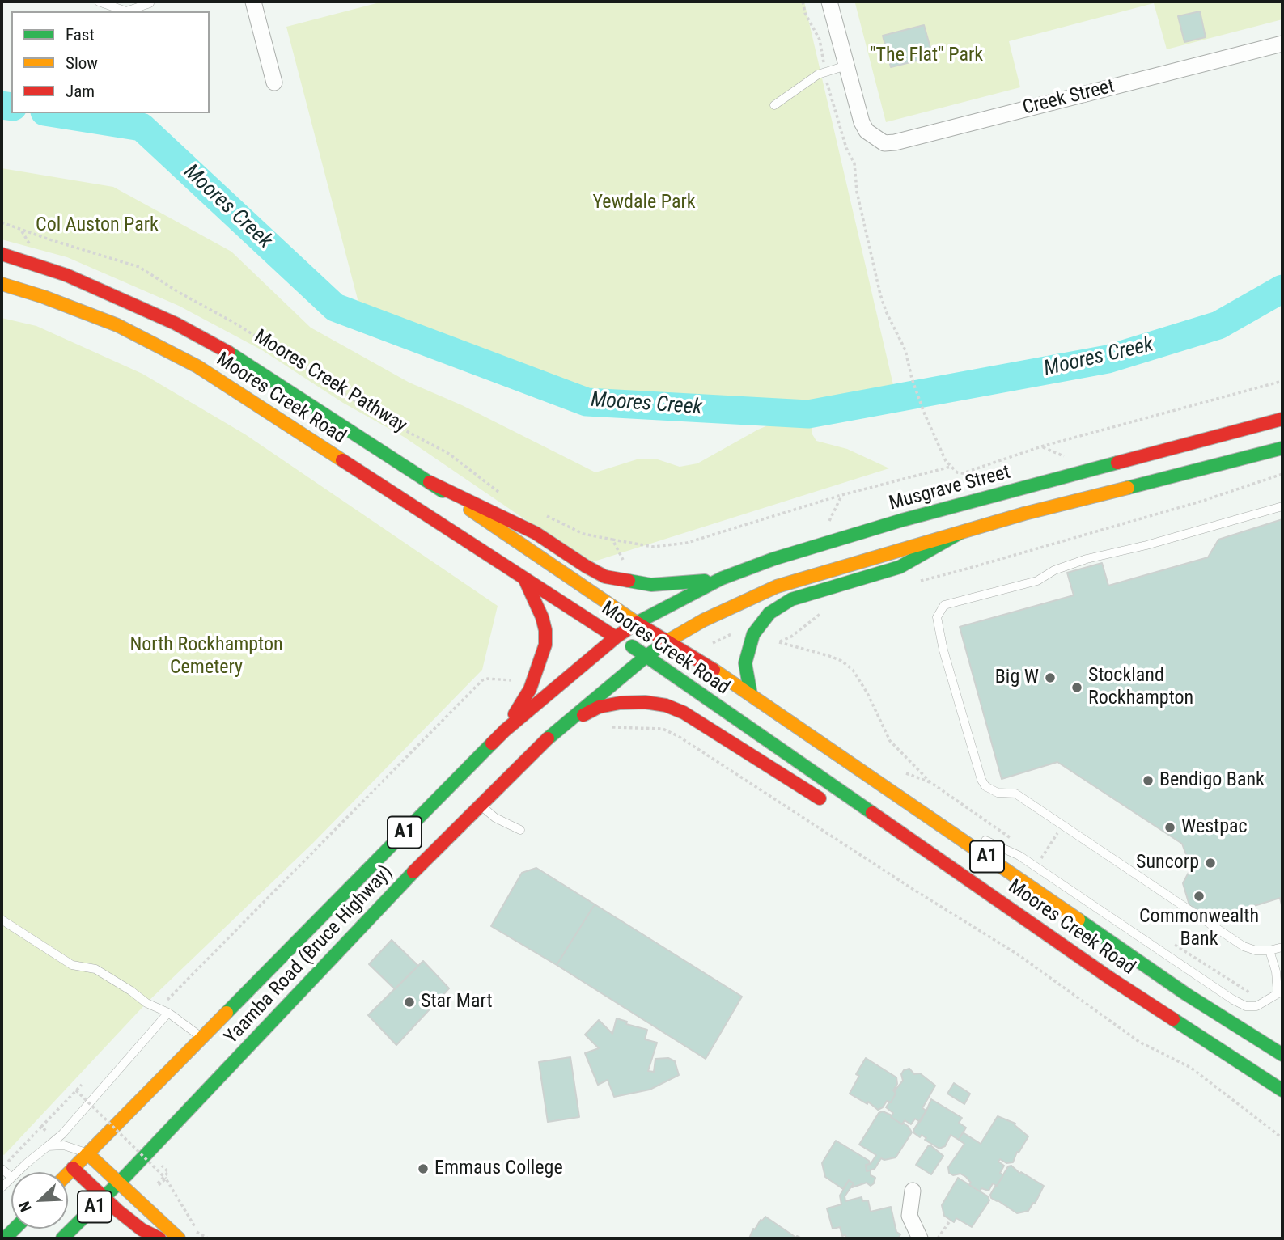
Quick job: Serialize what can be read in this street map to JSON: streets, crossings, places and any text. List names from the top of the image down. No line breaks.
{"streets":{"main road":["Moores Creek Road","Musgrave Street","A1","Yaamba Road (Bruce Highway)"],"street":["Creek Street"],"path":["Moores Creek Pathway"]},"crossings":[["Moores Creek Road","Musgrave Street"],["Moores Creek Road","A1"],["Moores Creek Road","Yaamba Road (Bruce Highway)"],["Musgrave Street","Yaamba Road (Bruce Highway)"],["A1","Yaamba Road (Bruce Highway)"]],"water":["Moores Creek"],"parks":["\"The Flat\" Park","Yewdale Park","Col Auston Park","North Rockhampton Cemetery"],"places":["Big W","Stockland Rockhampton","Bendigo Bank","Westpac","Suncorp","Commonwealth Bank","Star Mart","Emmaus College"],"legend":["Fast","Slow","Jam"],"north":"bottom left"}
